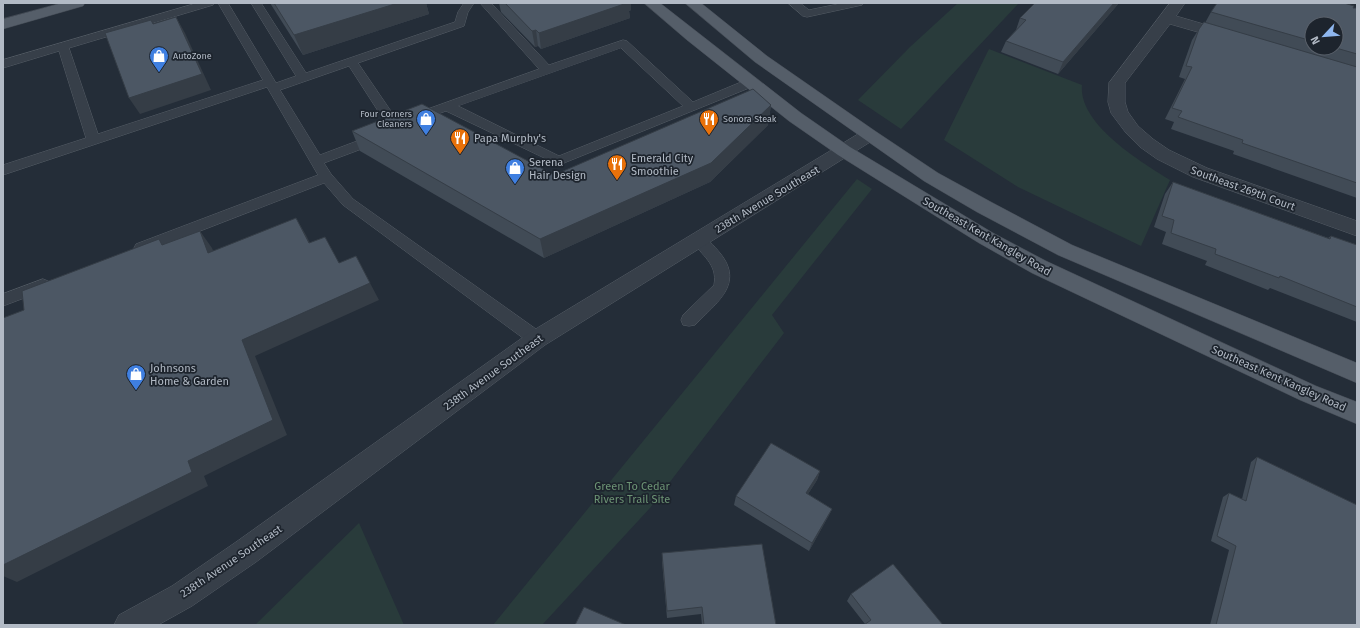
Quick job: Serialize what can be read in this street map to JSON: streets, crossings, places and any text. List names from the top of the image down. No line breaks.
{"streets":{"main road":["Southeast Kent Kangley Road"],"street":["Southeast 269th Court","238th Avenue Southeast"]},"crossings":[["238th Avenue Southeast","Southeast Kent Kangley Road"]],"parks":["Green To Cedar Rivers Trail Site"],"places":{"shop":["AutoZone","Four Corners Cleaners","Serena Hair Design","Johnsons Home & Garden"],"restaurant":["Sonora Steak","Papa Murphy's","Emerald City Smoothie"]},"north":"bottom left"}
